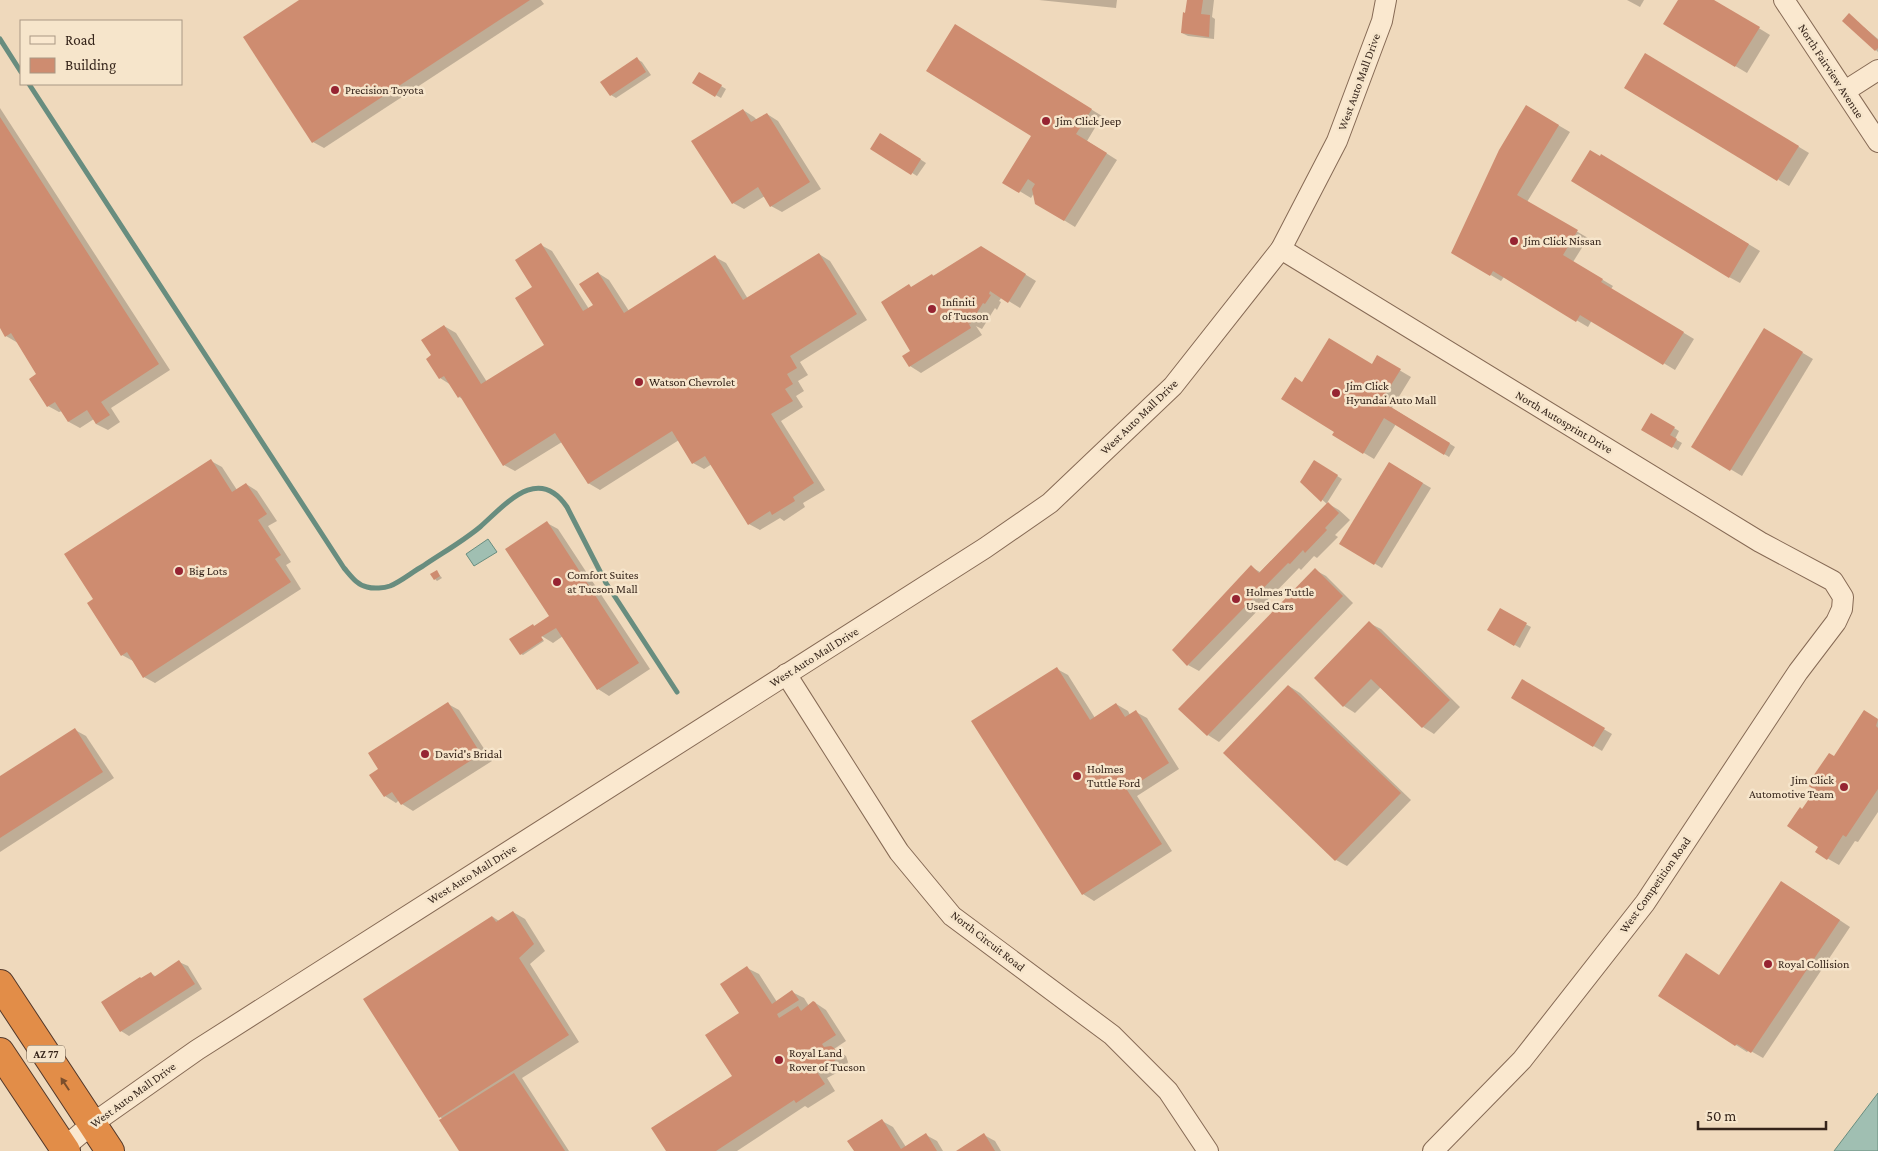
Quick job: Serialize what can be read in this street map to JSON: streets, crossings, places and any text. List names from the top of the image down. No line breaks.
{"streets":{"highway":["AZ 77"],"street":["North Fairview Avenue","West Auto Mall Drive","North Autosprint Drive","West Competition Road","North Circuit Road"]},"crossings":[["West Auto Mall Drive","North Autosprint Drive"],["West Auto Mall Drive","North Circuit Road"],["West Auto Mall Drive","AZ 77"],["North Autosprint Drive","West Competition Road"]],"places":["Precision Toyota","Jim Click Jeep","Jim Click Nissan","Infiniti of Tucson","Watson Chevrolet","Jim Click Hyundai Auto Mall","Big Lots","Comfort Suites at Tucson Mall","Holmes Tuttle Used Cars","David's Bridal","Holmes Tuttle Ford","Jim Click Automotive Team","Royal Collision","Royal Land Rover of Tucson"],"legend":["Road","Building"],"scale_bar":"50 m"}
